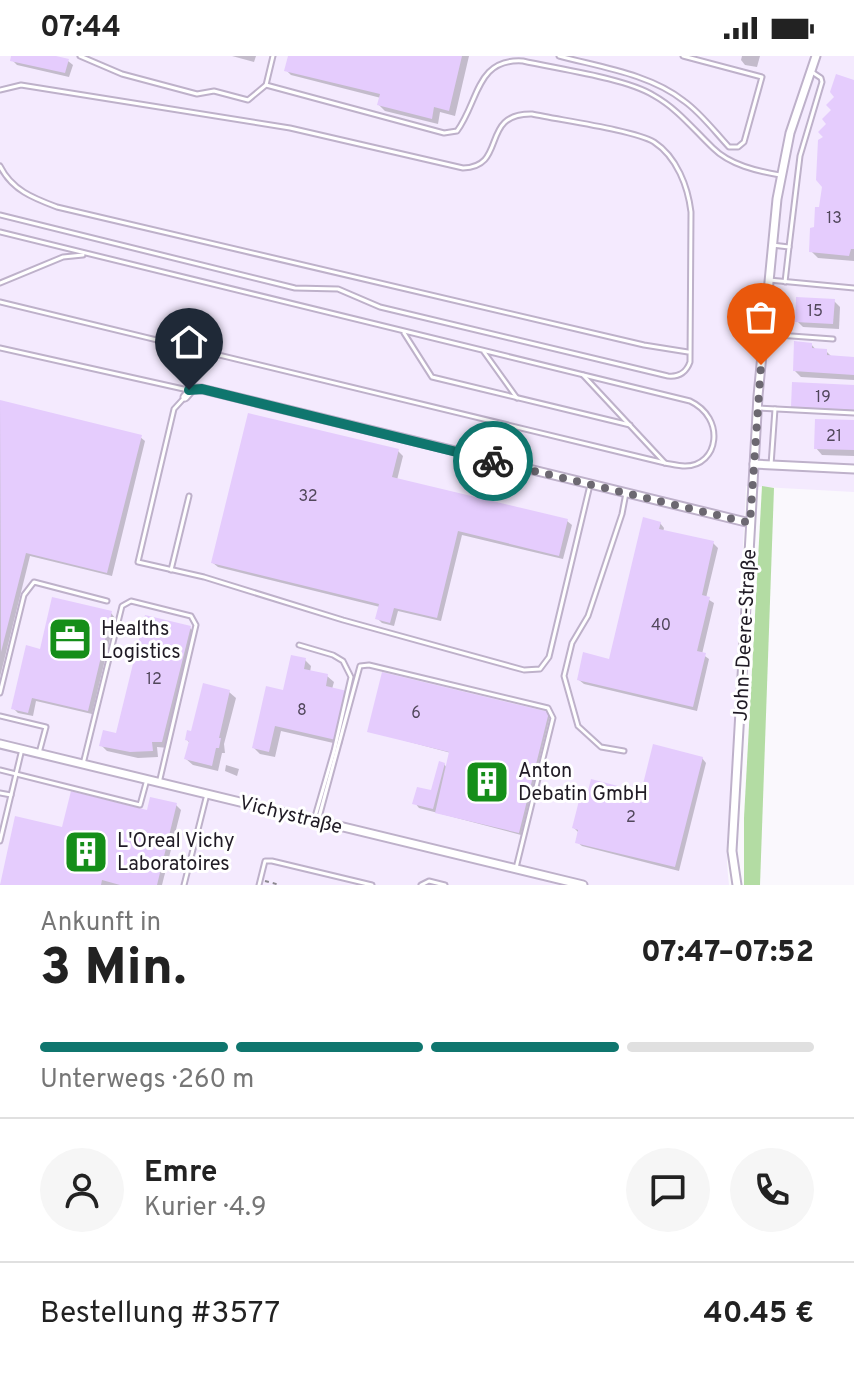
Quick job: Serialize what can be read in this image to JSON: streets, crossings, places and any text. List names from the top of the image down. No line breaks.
{"streets":{"street":["John-Deere-Straße","Vichystraße"]},"places":{"office":["Healths Logistics"],"building":["Anton Debatin GmbH","L'Oreal Vichy Laboratoires"]},"house_numbers":["13","15","19","21","32","40","12","8","6","2"],"page":{"status":"07:44","heading":["3 Min.","Ankunft in","07:47–07:52"],"panel":["Emre","Kurier · 4.9","Bestellung #3577","40.45 €"],"bar":"Unterwegs · 260 m"}}
